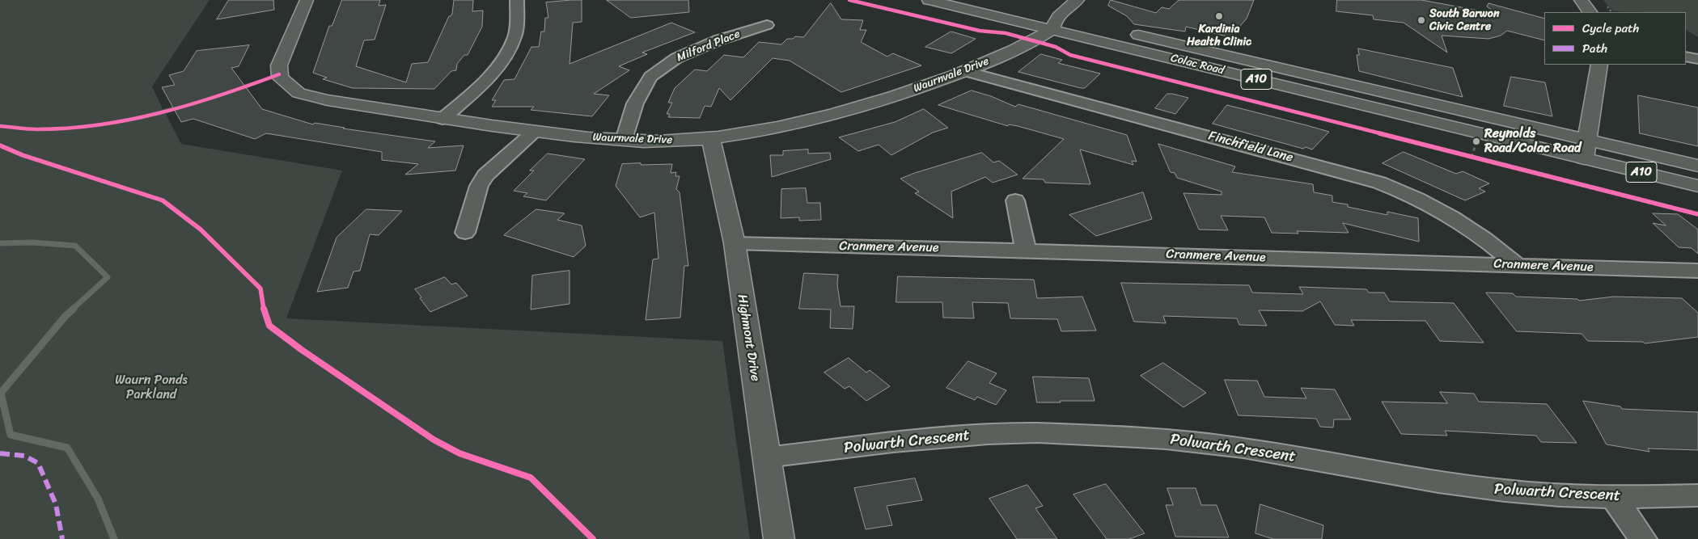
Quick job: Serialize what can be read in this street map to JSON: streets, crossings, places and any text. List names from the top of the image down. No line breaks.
{"streets":{"main road":["Colac Road","Waurnvale Drive","A10","Highmont Drive"],"street":["Milford Place","Finchfield Lane","Cranmere Avenue","Polwarth Crescent"]},"crossings":[["Milford Place","Waurnvale Drive"],["Colac Road","Waurnvale Drive"],["Colac Road","A10"],["Waurnvale Drive","Finchfield Lane"],["Waurnvale Drive","Highmont Drive"],["Finchfield Lane","Cranmere Avenue"],["Cranmere Avenue","Highmont Drive"],["Highmont Drive","Polwarth Crescent"]],"parks":["Waurn Ponds Parkland"],"places":["Kardinia Health Clinic","South Barwon Civic Centre","Reynolds Road/Colac Road"],"legend":["Cycle path","Path"]}
